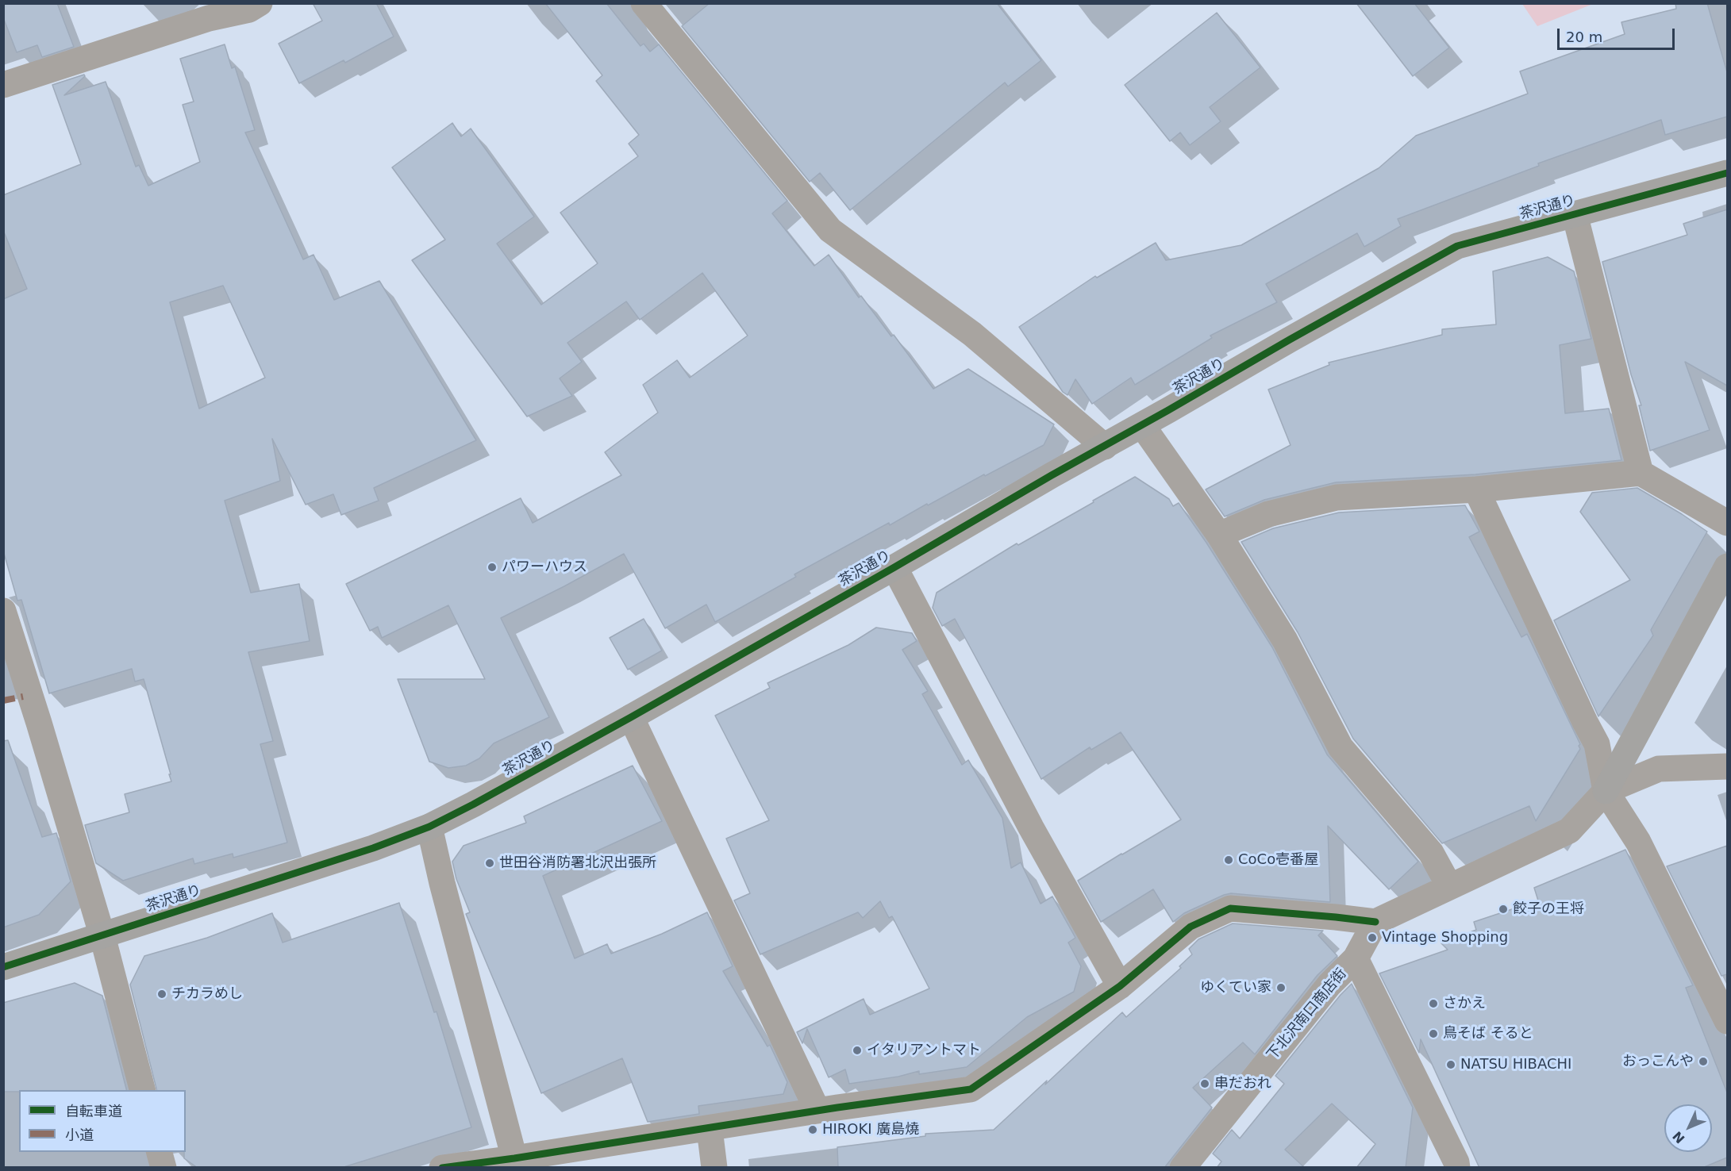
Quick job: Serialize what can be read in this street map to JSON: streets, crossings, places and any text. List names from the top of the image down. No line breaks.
{"streets":{"street":["茶沢通り","下北沢南口商店街"]},"places":["パワーハウス","CoCo壱番屋","世田谷消防署北沢出張所","餃子の王将","Vintage Shopping","ゆくてい家","チカラめし","さかえ","鳥そば そると","イタリアントマト","おっこんや","NATSU HIBACHI","串だおれ","HIROKI 廣島燒"],"legend":["自転車道","小道"],"scale_bar":"20 m","north":"bottom left"}
